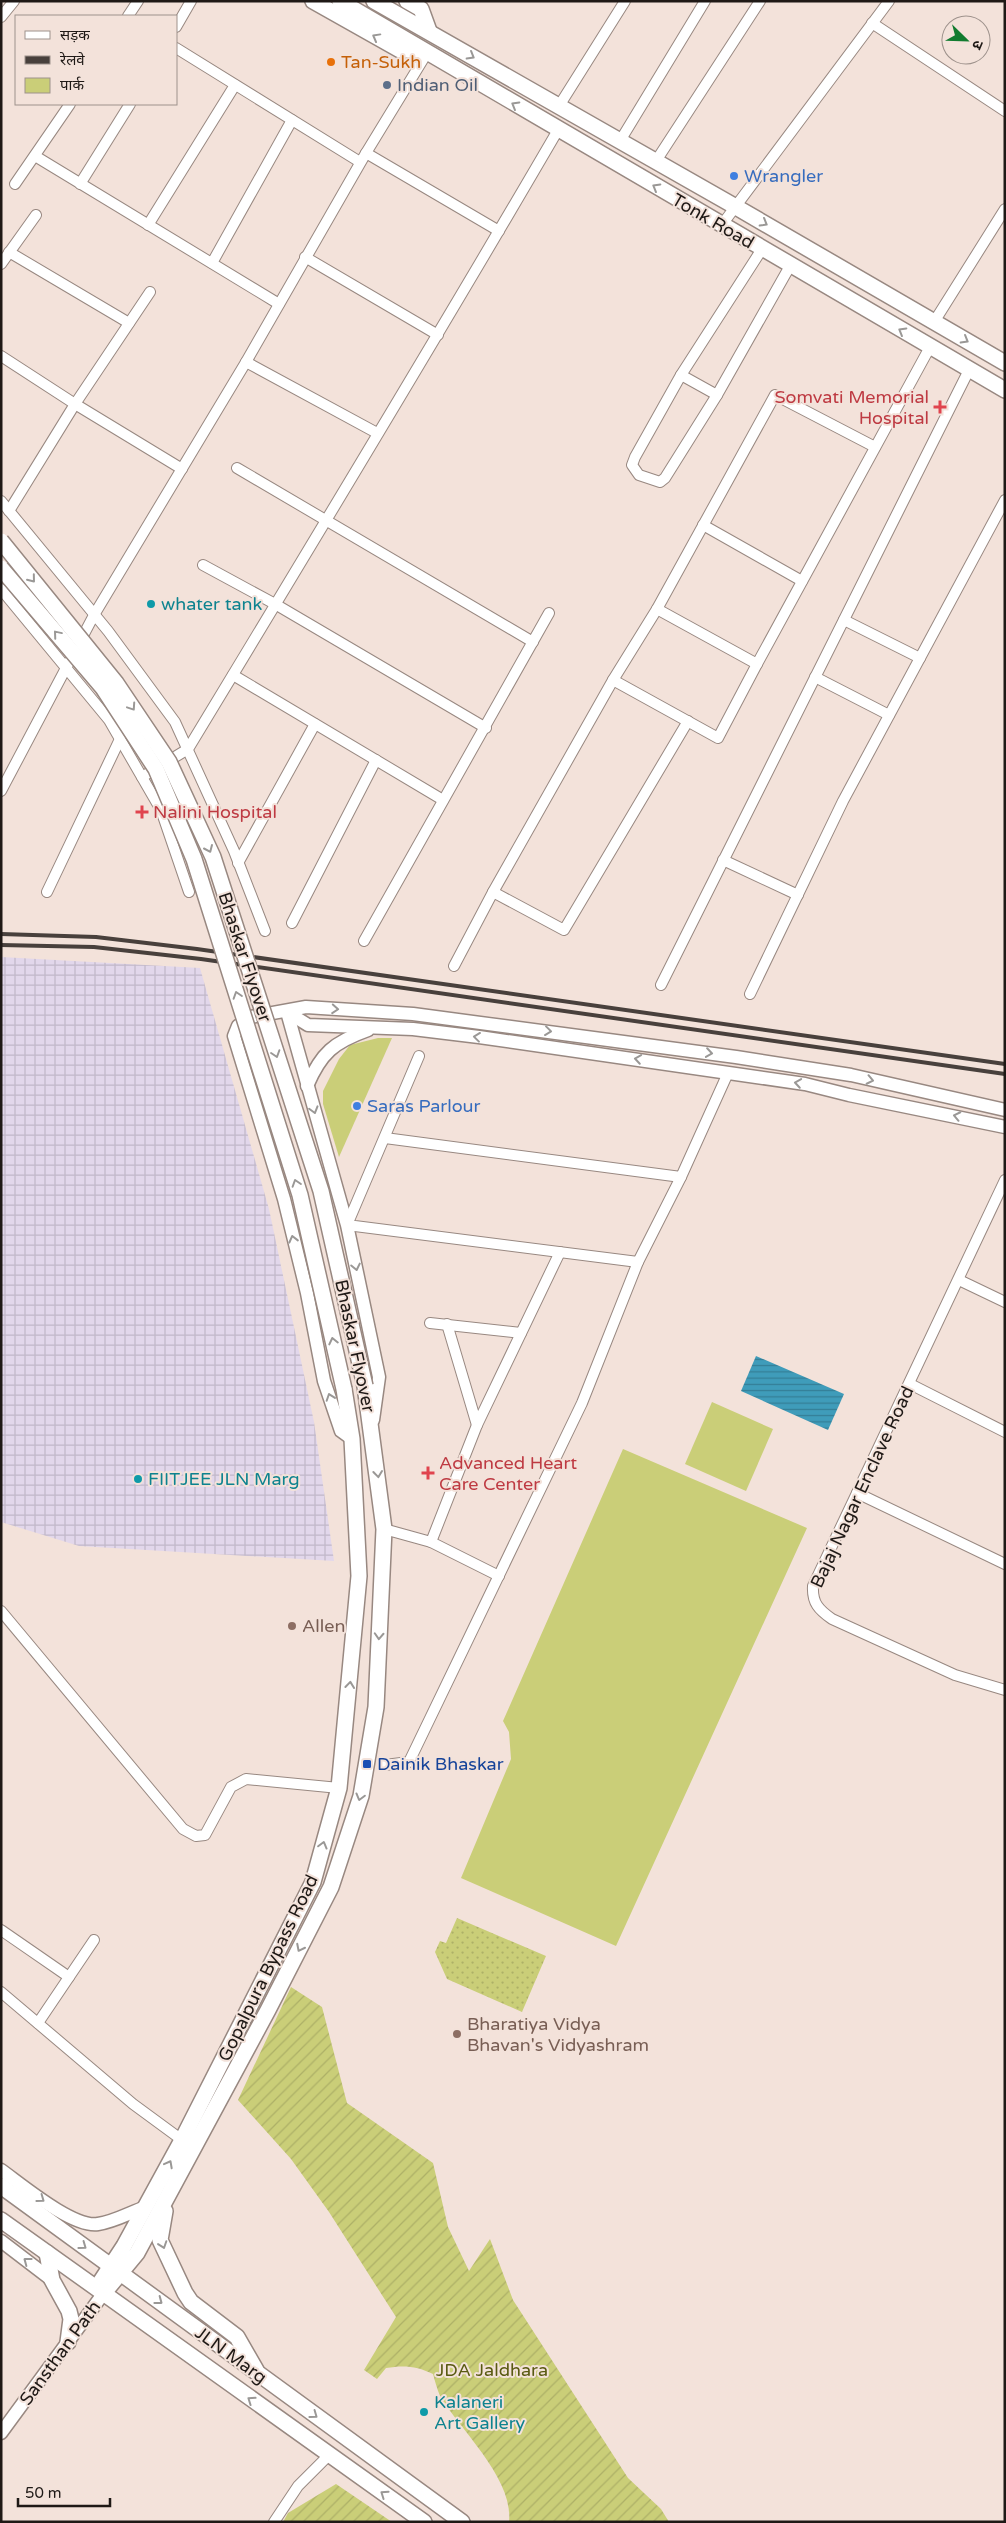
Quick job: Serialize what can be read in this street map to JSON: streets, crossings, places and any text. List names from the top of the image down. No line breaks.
{"streets":{"main road":["Tonk Road","Bhaskar Flyover","Gopalpura Bypass Road","Sansthan Path","JLN Marg"],"street":["Bajaj Nagar Enclave Road"]},"crossings":[["Bhaskar Flyover","Gopalpura Bypass Road"],["Gopalpura Bypass Road","Sansthan Path"],["Gopalpura Bypass Road","JLN Marg"],["Sansthan Path","JLN Marg"]],"parks":["JDA Jaldhara"],"places":{"other":["Tan-Sukh","Indian Oil","Wrangler","whater tank","Saras Parlour","FIITJEE JLN Marg","Allen","Bharatiya Vidya Bhavan's Vidyashram","Kalaneri Art Gallery"],"health":["Somvati Memorial Hospital","Nalini Hospital","Advanced Heart Care Center"],"transit":["Dainik Bhaskar"]},"legend":["सड़क","रेलवे","पार्क"],"scale_bar":"50 m","north":"bottom right"}
